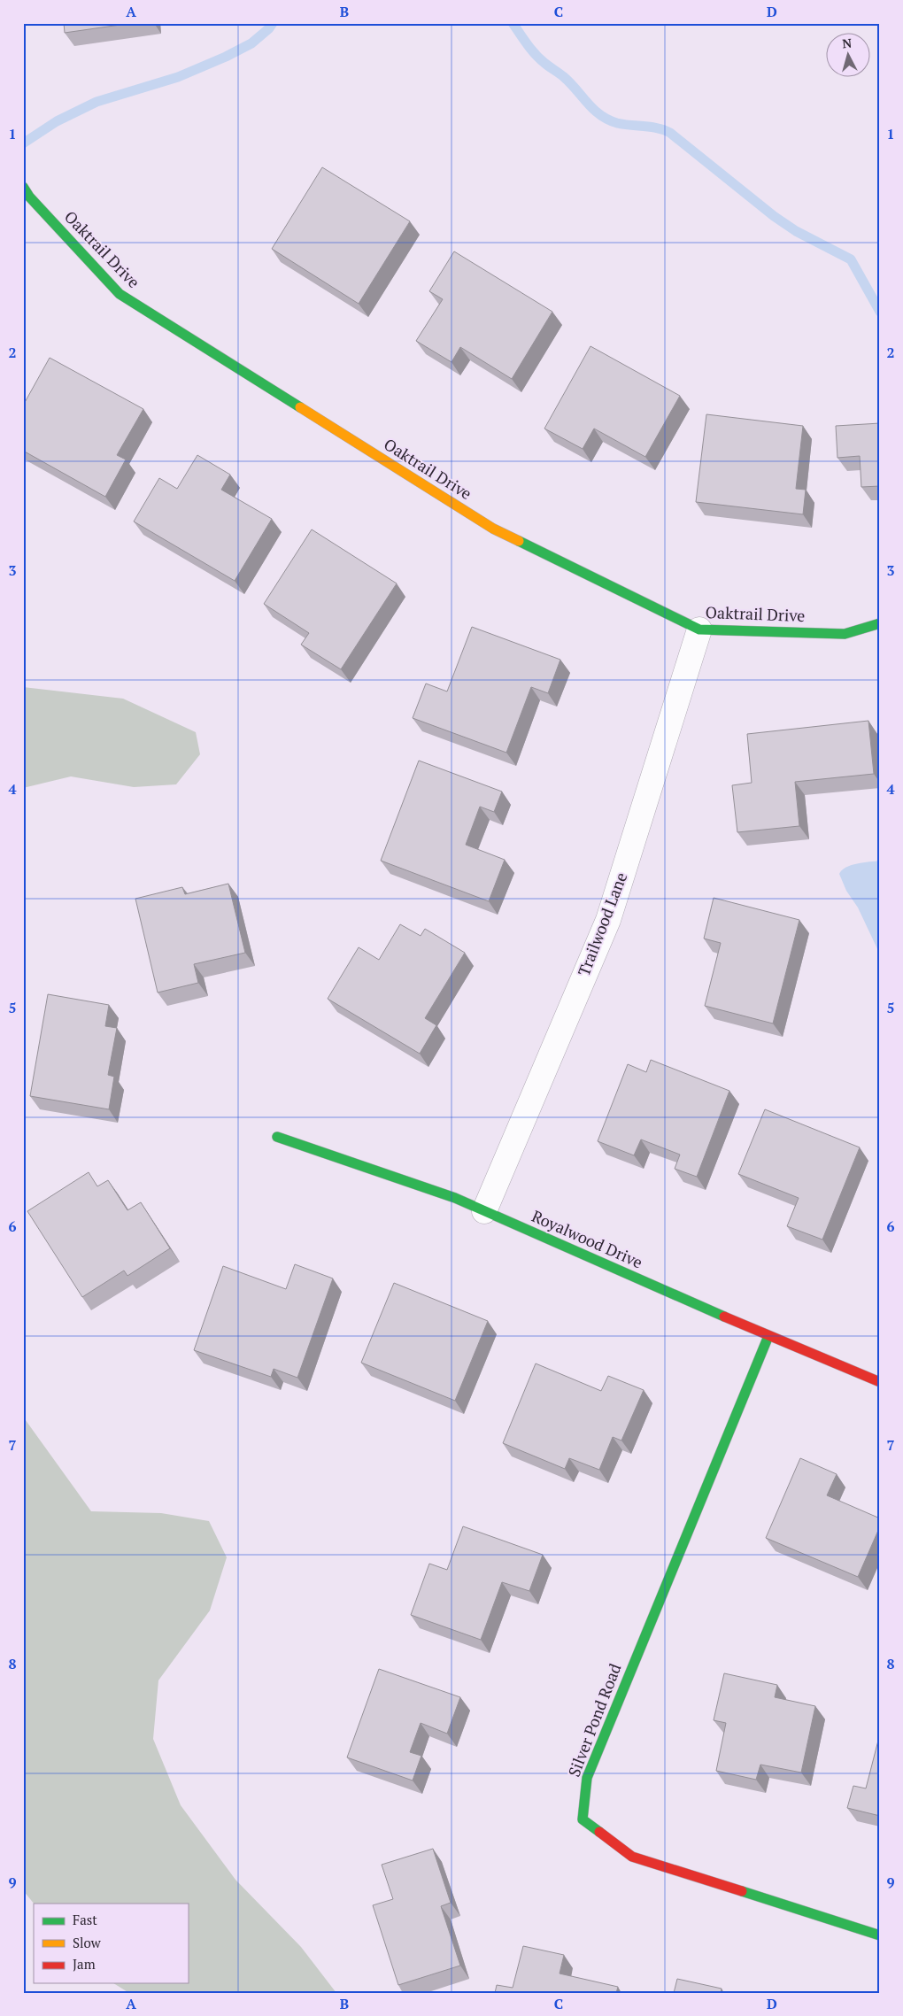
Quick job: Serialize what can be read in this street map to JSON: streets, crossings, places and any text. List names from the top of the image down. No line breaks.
{"streets":{"street":["Oaktrail Drive","Trailwood Lane","Royalwood Drive","Silver Pond Road"]},"crossings":[["Oaktrail Drive","Trailwood Lane"],["Trailwood Lane","Royalwood Drive"],["Royalwood Drive","Silver Pond Road"]],"legend":["Fast","Slow","Jam"],"north":"top","grid":{"columns":["A","B","C","D"],"rows":["1","2","3","4","5","6","7","8","9"]}}
